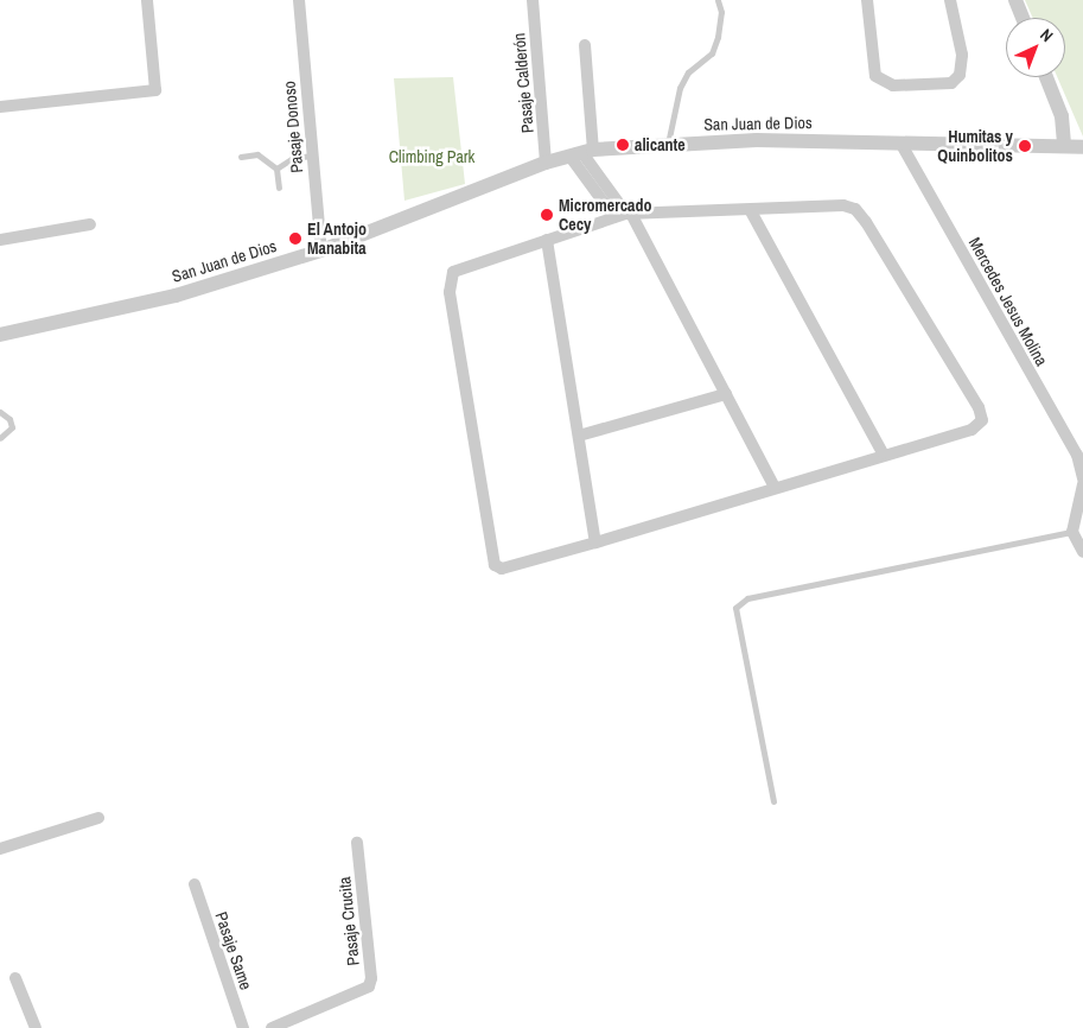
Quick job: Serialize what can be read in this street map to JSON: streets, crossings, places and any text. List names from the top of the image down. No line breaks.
{"streets":{"street":["Pasaje Calderón","San Juan de Dios","Pasaje Donoso","Mercedes Jesus Molina","Pasaje Crucita","Pasaje Same"]},"crossings":[["Pasaje Calderón","San Juan de Dios"],["San Juan de Dios","Pasaje Donoso"],["San Juan de Dios","Mercedes Jesus Molina"]],"parks":["Climbing Park"],"places":["alicante","Humitas y Quinbolitos","Micromercado Cecy","El Antojo Manabita"],"north":"top right"}
